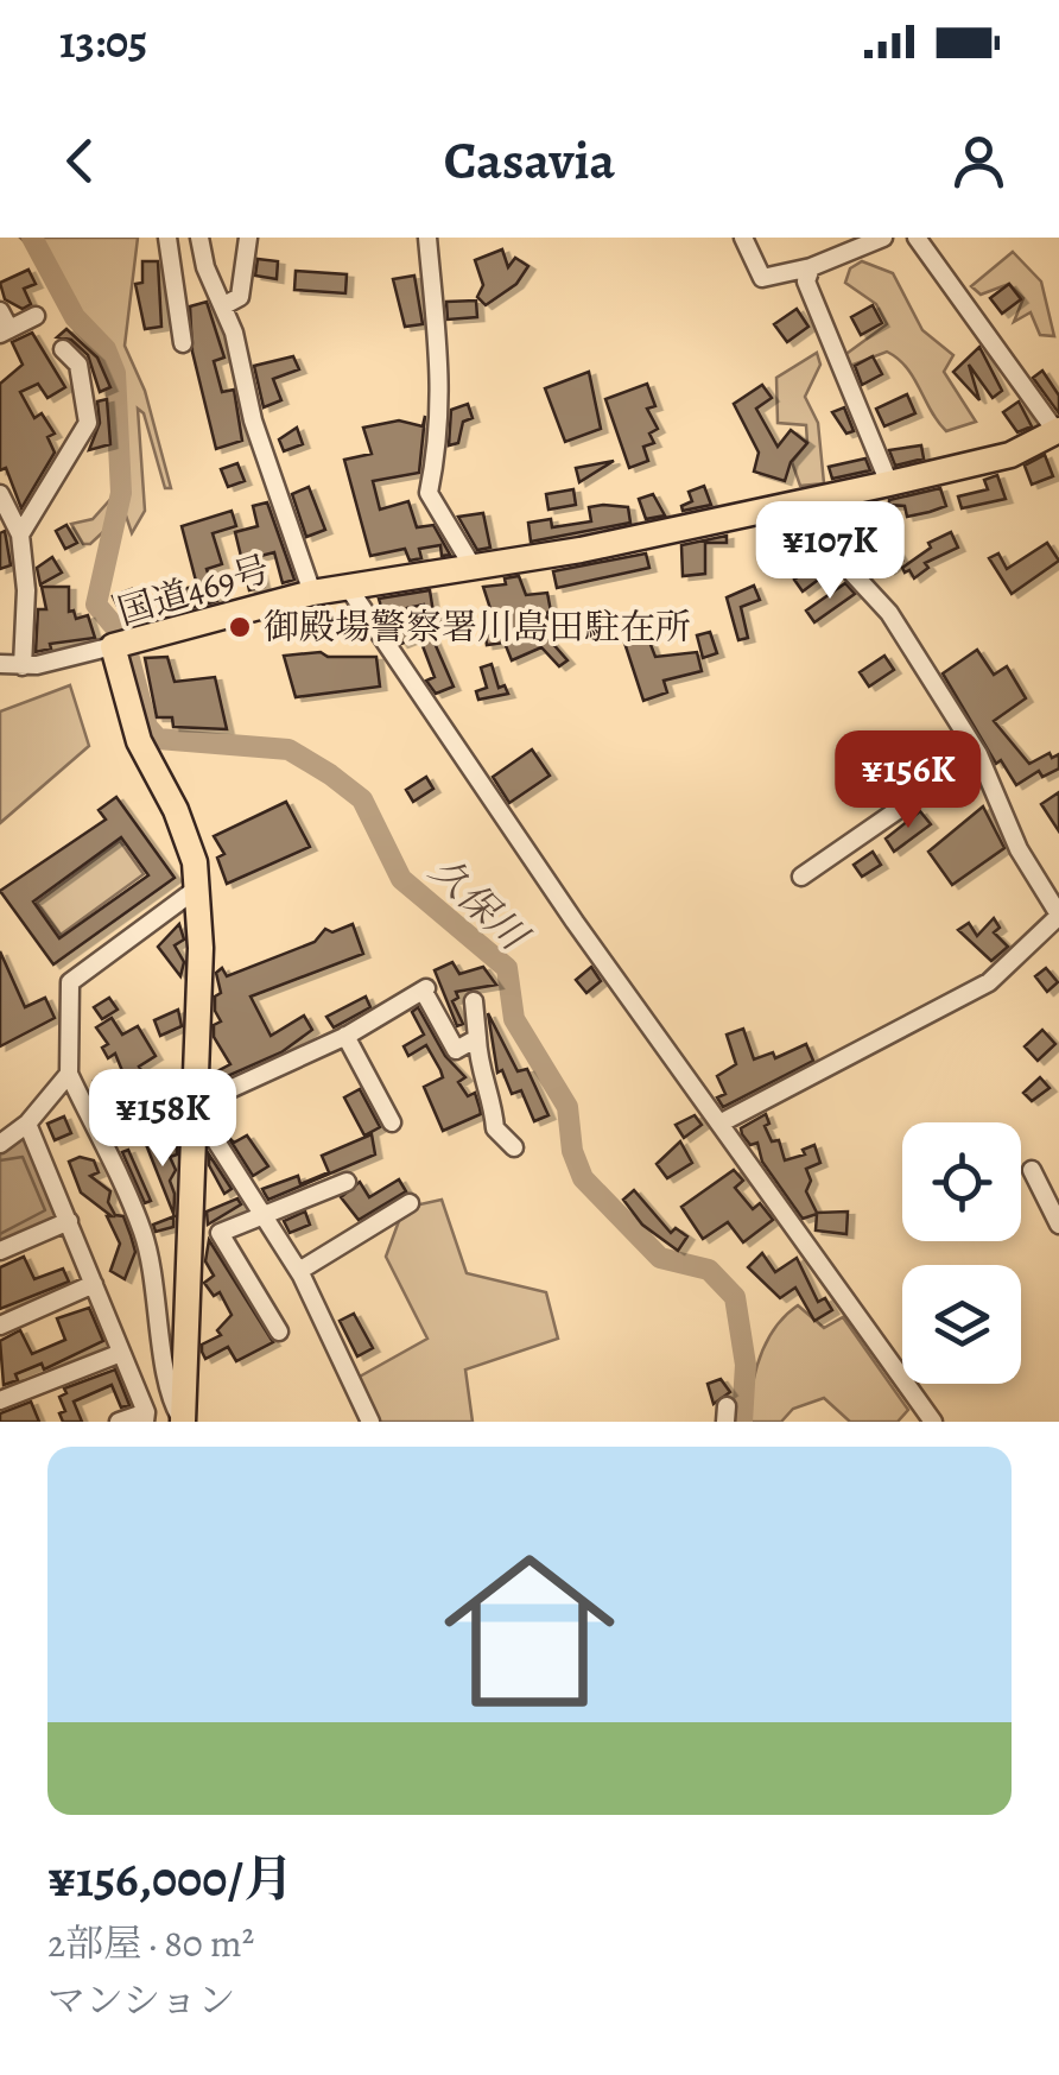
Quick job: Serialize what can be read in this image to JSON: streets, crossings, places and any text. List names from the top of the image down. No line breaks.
{"streets":{"highway":["国道469号"]},"water":["久保川"],"places":["御殿場警察署川島田駐在所"],"page":{"status":"13:05","header":"Casavia","price":["¥107K","¥156K","¥158K"],"list":[{"name":"¥156,000/月","note":"2部屋 · 80 m² · マンション"}]}}
